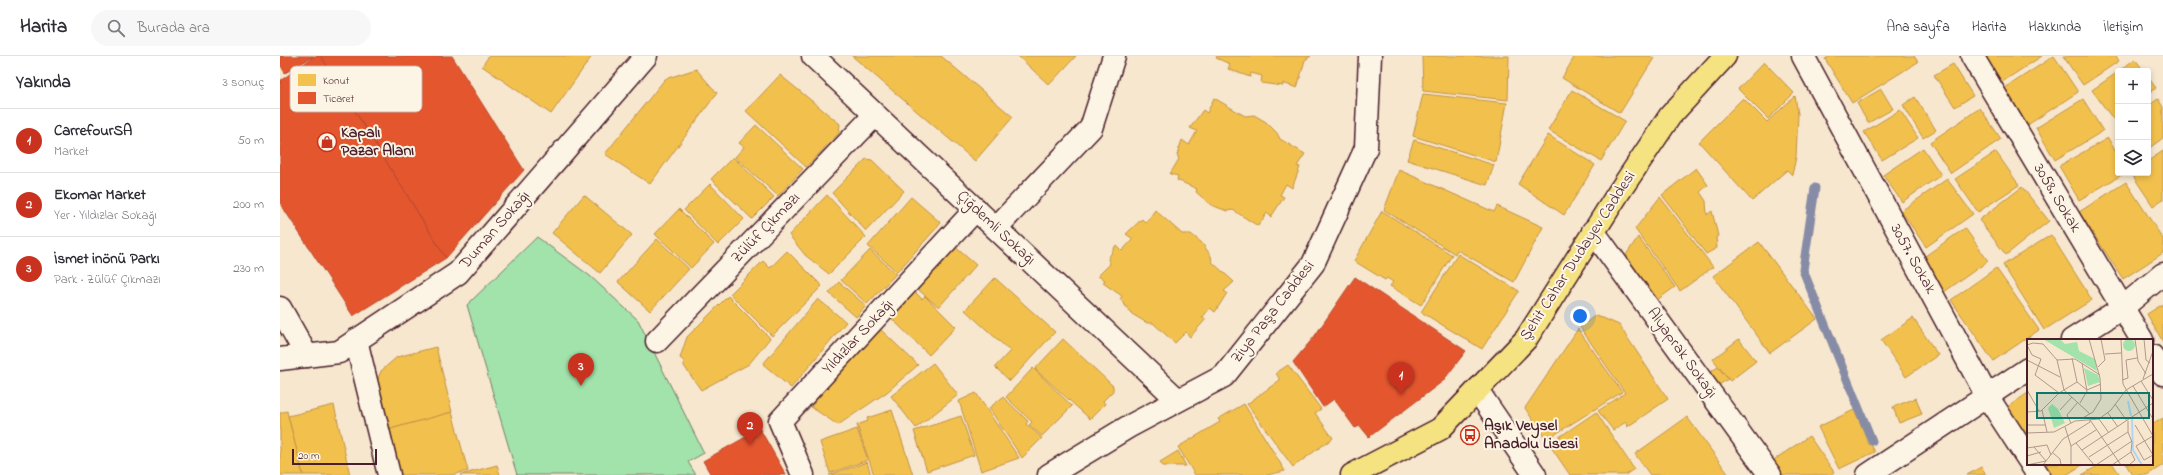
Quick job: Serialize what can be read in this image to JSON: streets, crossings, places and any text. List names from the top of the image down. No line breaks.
{"streets":{"main road":["Şehit Cahar Dudayev Caddesi"],"street":["3058. Sokak","Zülüf Çıkmazı","Çiğdemli Sokağı","Duman Sokağı","3057. Sokak","Ziya Paşa Caddesi","Yıldızlar Sokağı","Alyaprak Sokağı"]},"crossings":[["Zülüf Çıkmazı","Çiğdemli Sokağı"],["Çiğdemli Sokağı","Ziya Paşa Caddesi"],["Çiğdemli Sokağı","Yıldızlar Sokağı"],["Şehit Cahar Dudayev Caddesi","Alyaprak Sokağı"]],"places":{"shop":["Kapalı Pazar Alanı"],"bus stop":["Aşık Veysel Anadolu Lisesi"]},"legend":["Konut","Ticaret"],"scale_bar":"20 m","page":{"header":"Harita","search":"Burada ara","nav":["Ana sayfa","Harita","Hakkında","İletişim"],"heading":["Yakında","3 sonuç"],"map_buttons":["+","−"],"list":[{"mark":"1","name":"CarrefourSA","note":"Market","value":"50 m"},{"mark":"2","name":"Ekomar Market","note":"Yer · Yıldızlar Sokağı","value":"200 m"},{"mark":"3","name":"İsmet inönü Parkı","note":"Park · Zülüf Çıkmazı","value":"230 m"}],"pins":["3","1","2"],"scale":"20 m"}}
